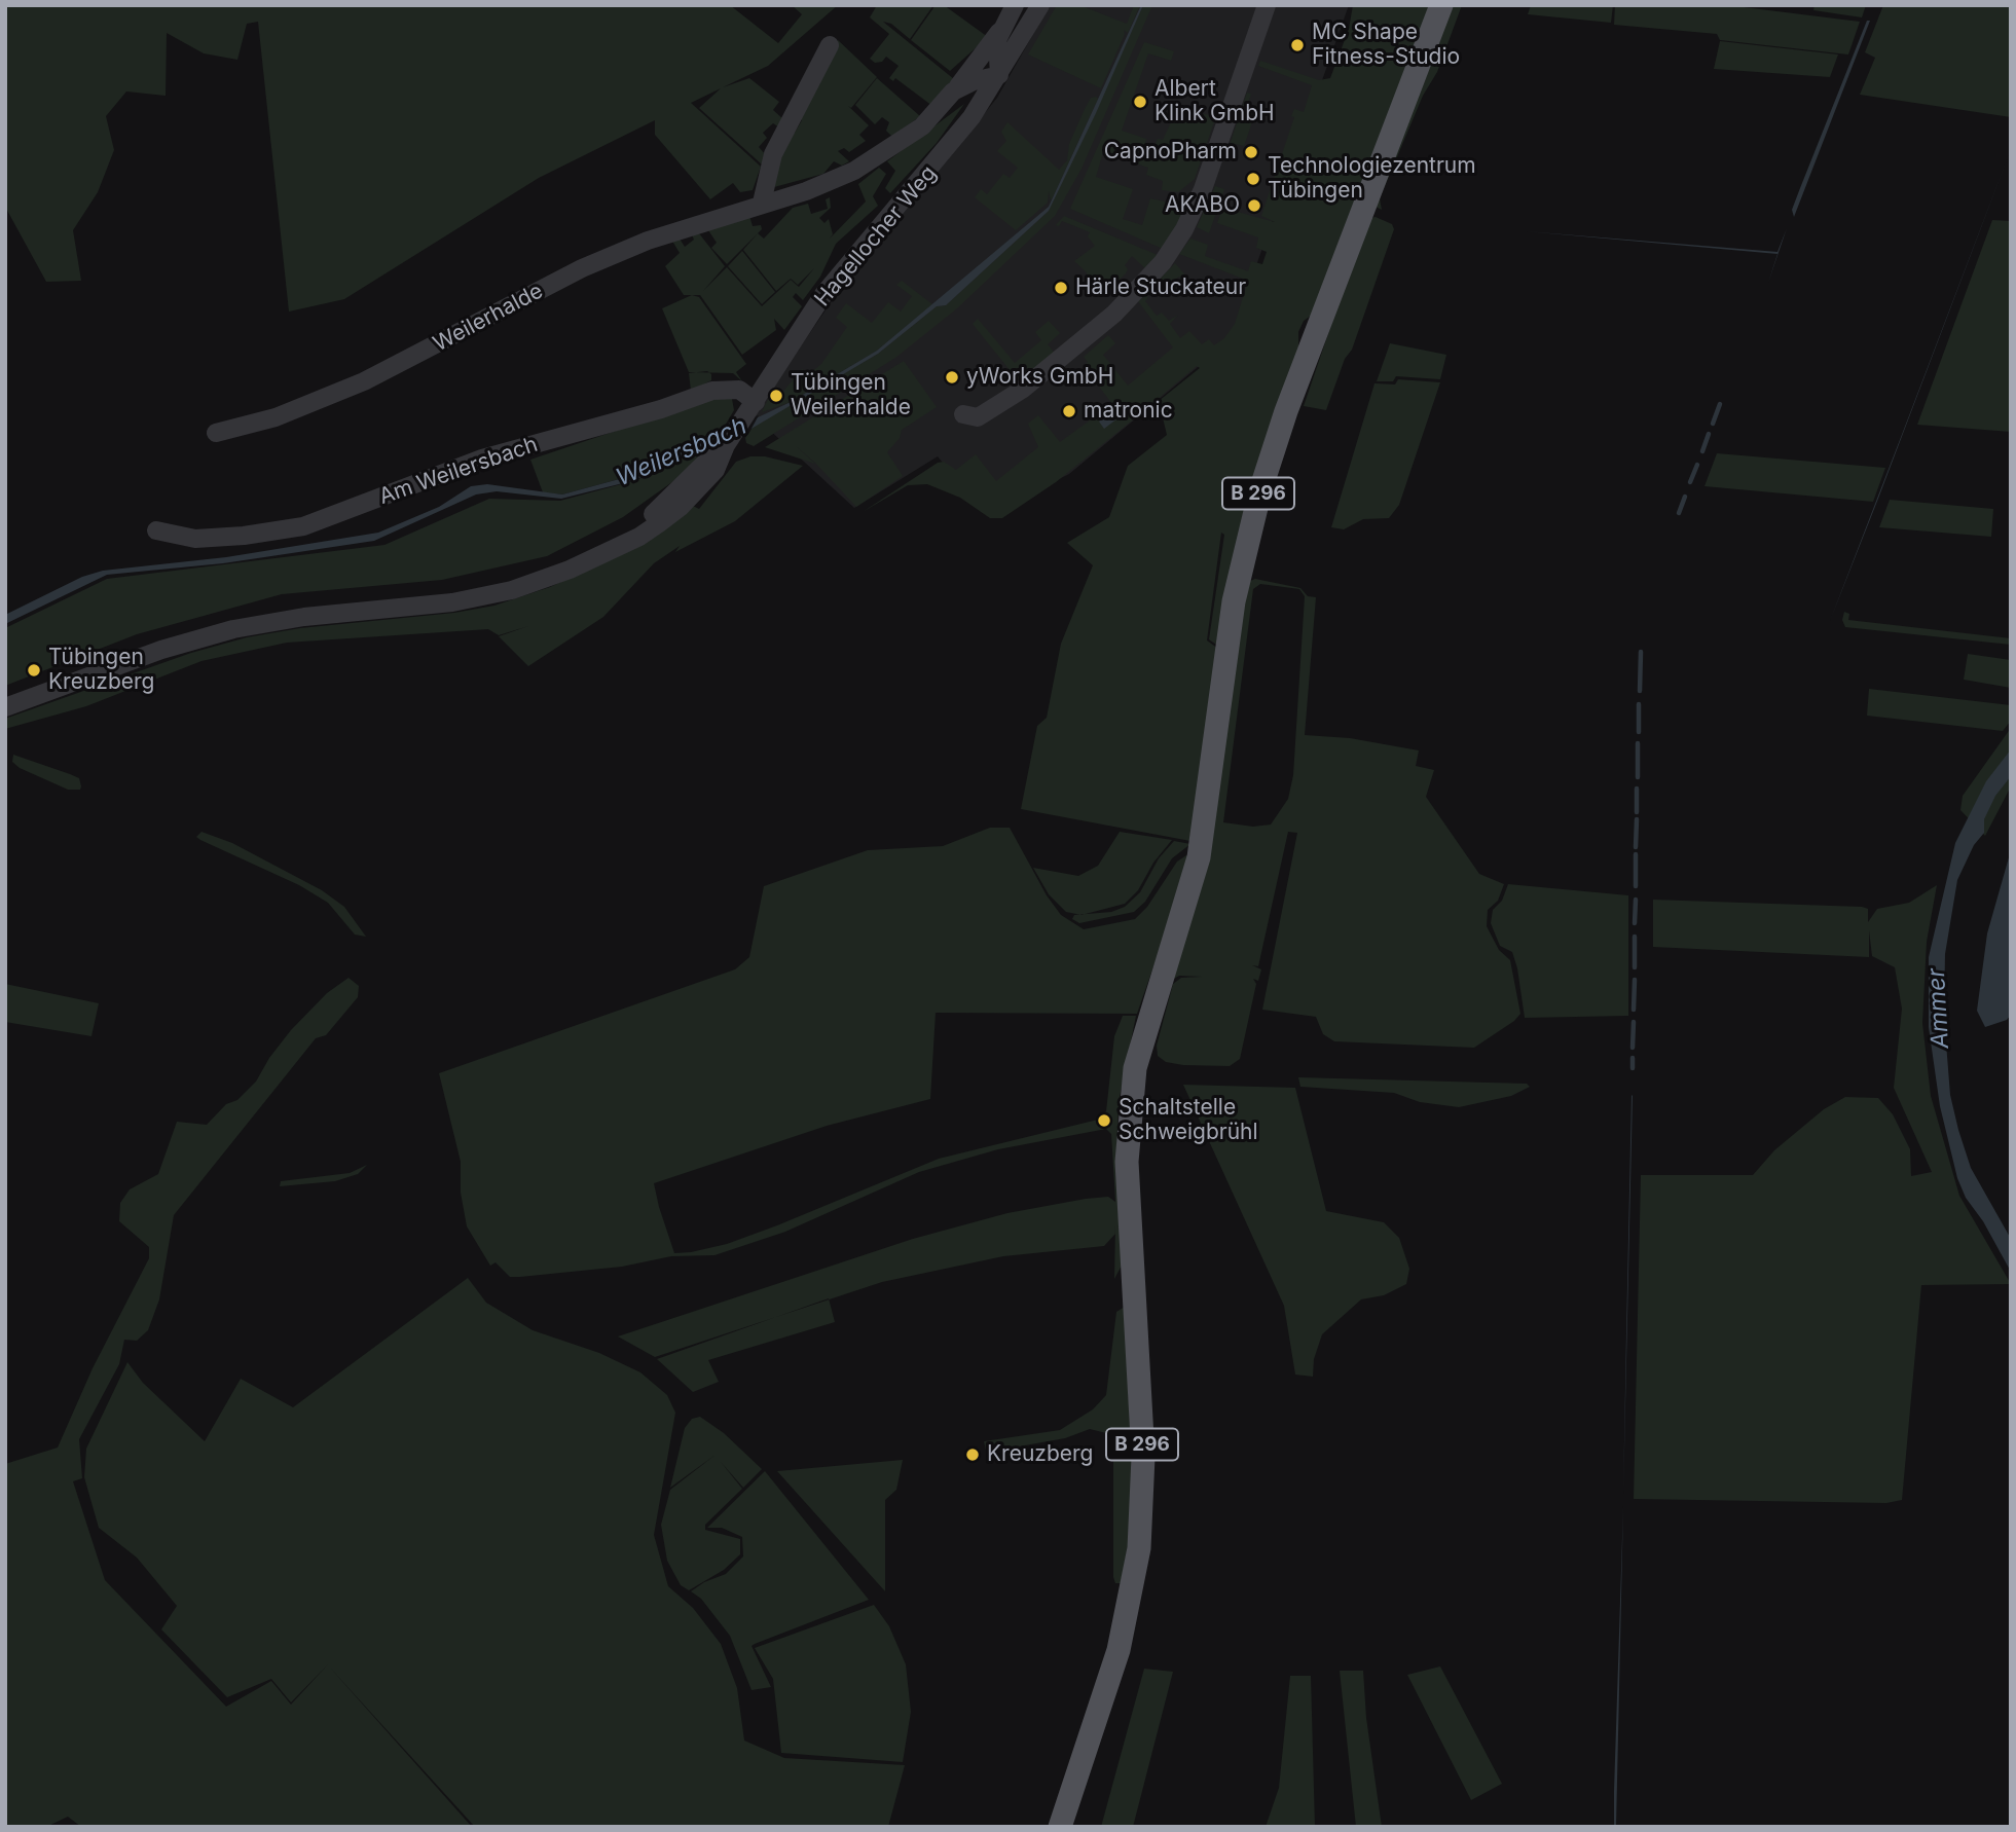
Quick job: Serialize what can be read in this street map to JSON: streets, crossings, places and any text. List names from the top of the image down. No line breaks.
{"streets":{"main road":["B 296"],"street":["Hagellocher Weg","Weilerhalde","Am Weilersbach"]},"crossings":[["Hagellocher Weg","Weilerhalde"],["Hagellocher Weg","Am Weilersbach"]],"water":["Weilersbach","Ammer"],"places":["MC Shape Fitness-Studio","Albert Klink GmbH","CapnoPharm","Technologiezentrum Tübingen","AKABO","Härle Stuckateur","yWorks GmbH","Tübingen Weilerhalde","matronic","Tübingen Kreuzberg","Schaltstelle Schweigbrühl","Kreuzberg"]}
